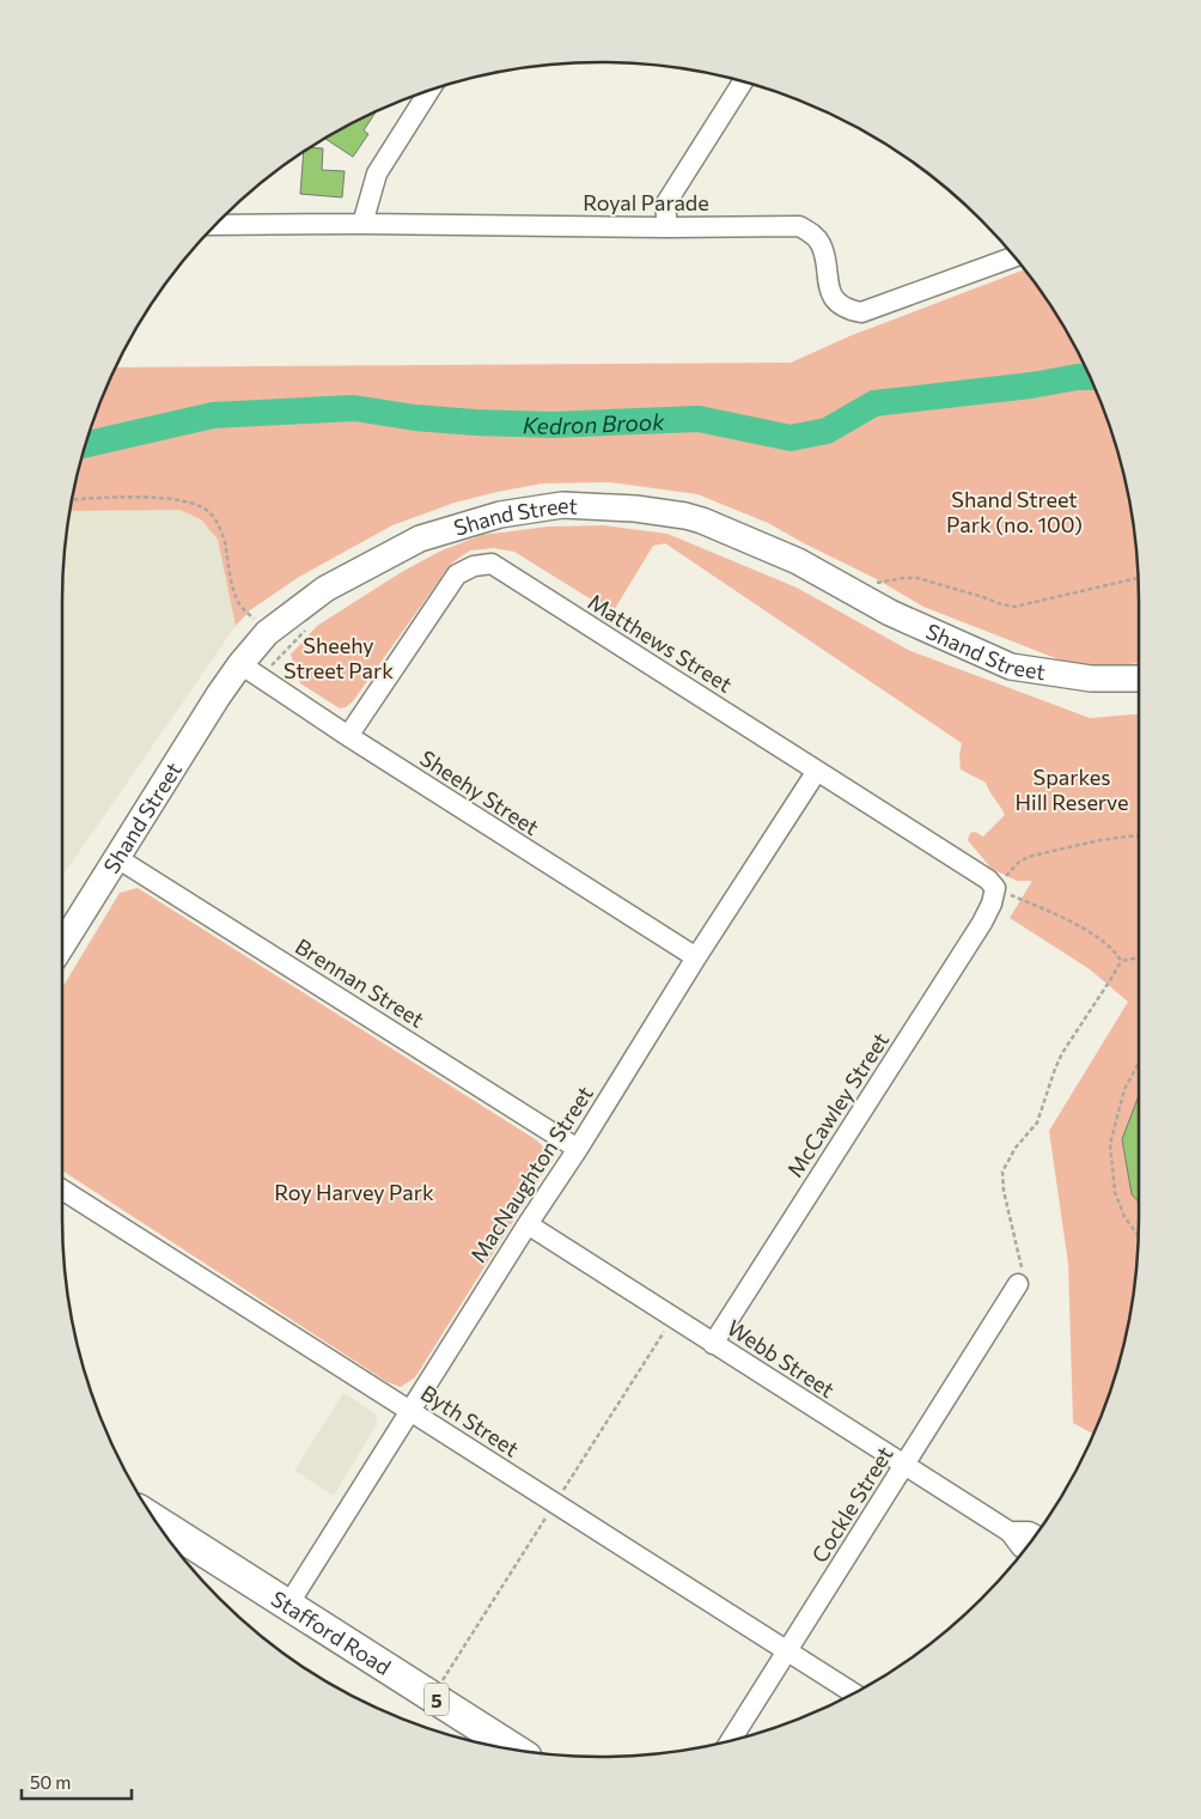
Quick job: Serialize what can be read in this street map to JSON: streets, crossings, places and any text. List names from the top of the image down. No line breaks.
{"streets":{"highway":["Stafford Road","5"],"main road":["Shand Street"],"street":["Royal Parade","Matthews Street","Sheehy Street","Brennan Street","McCawley Street","MacNaughton Street","Webb Street","Byth Street","Cockle Street"]},"crossings":[["Shand Street","Sheehy Street"],["Shand Street","Brennan Street"],["Matthews Street","Sheehy Street"],["Matthews Street","McCawley Street"],["Matthews Street","MacNaughton Street"],["Sheehy Street","MacNaughton Street"],["Brennan Street","MacNaughton Street"],["McCawley Street","Webb Street"],["MacNaughton Street","Webb Street"],["MacNaughton Street","Byth Street"],["MacNaughton Street","Stafford Road"],["Webb Street","Cockle Street"],["Byth Street","Cockle Street"]],"water":["Kedron Brook"],"parks":["Shand Street Park (no. 100)","Sheehy Street Park","Sparkes Hill Reserve","Roy Harvey Park"],"scale_bar":"50 m"}
